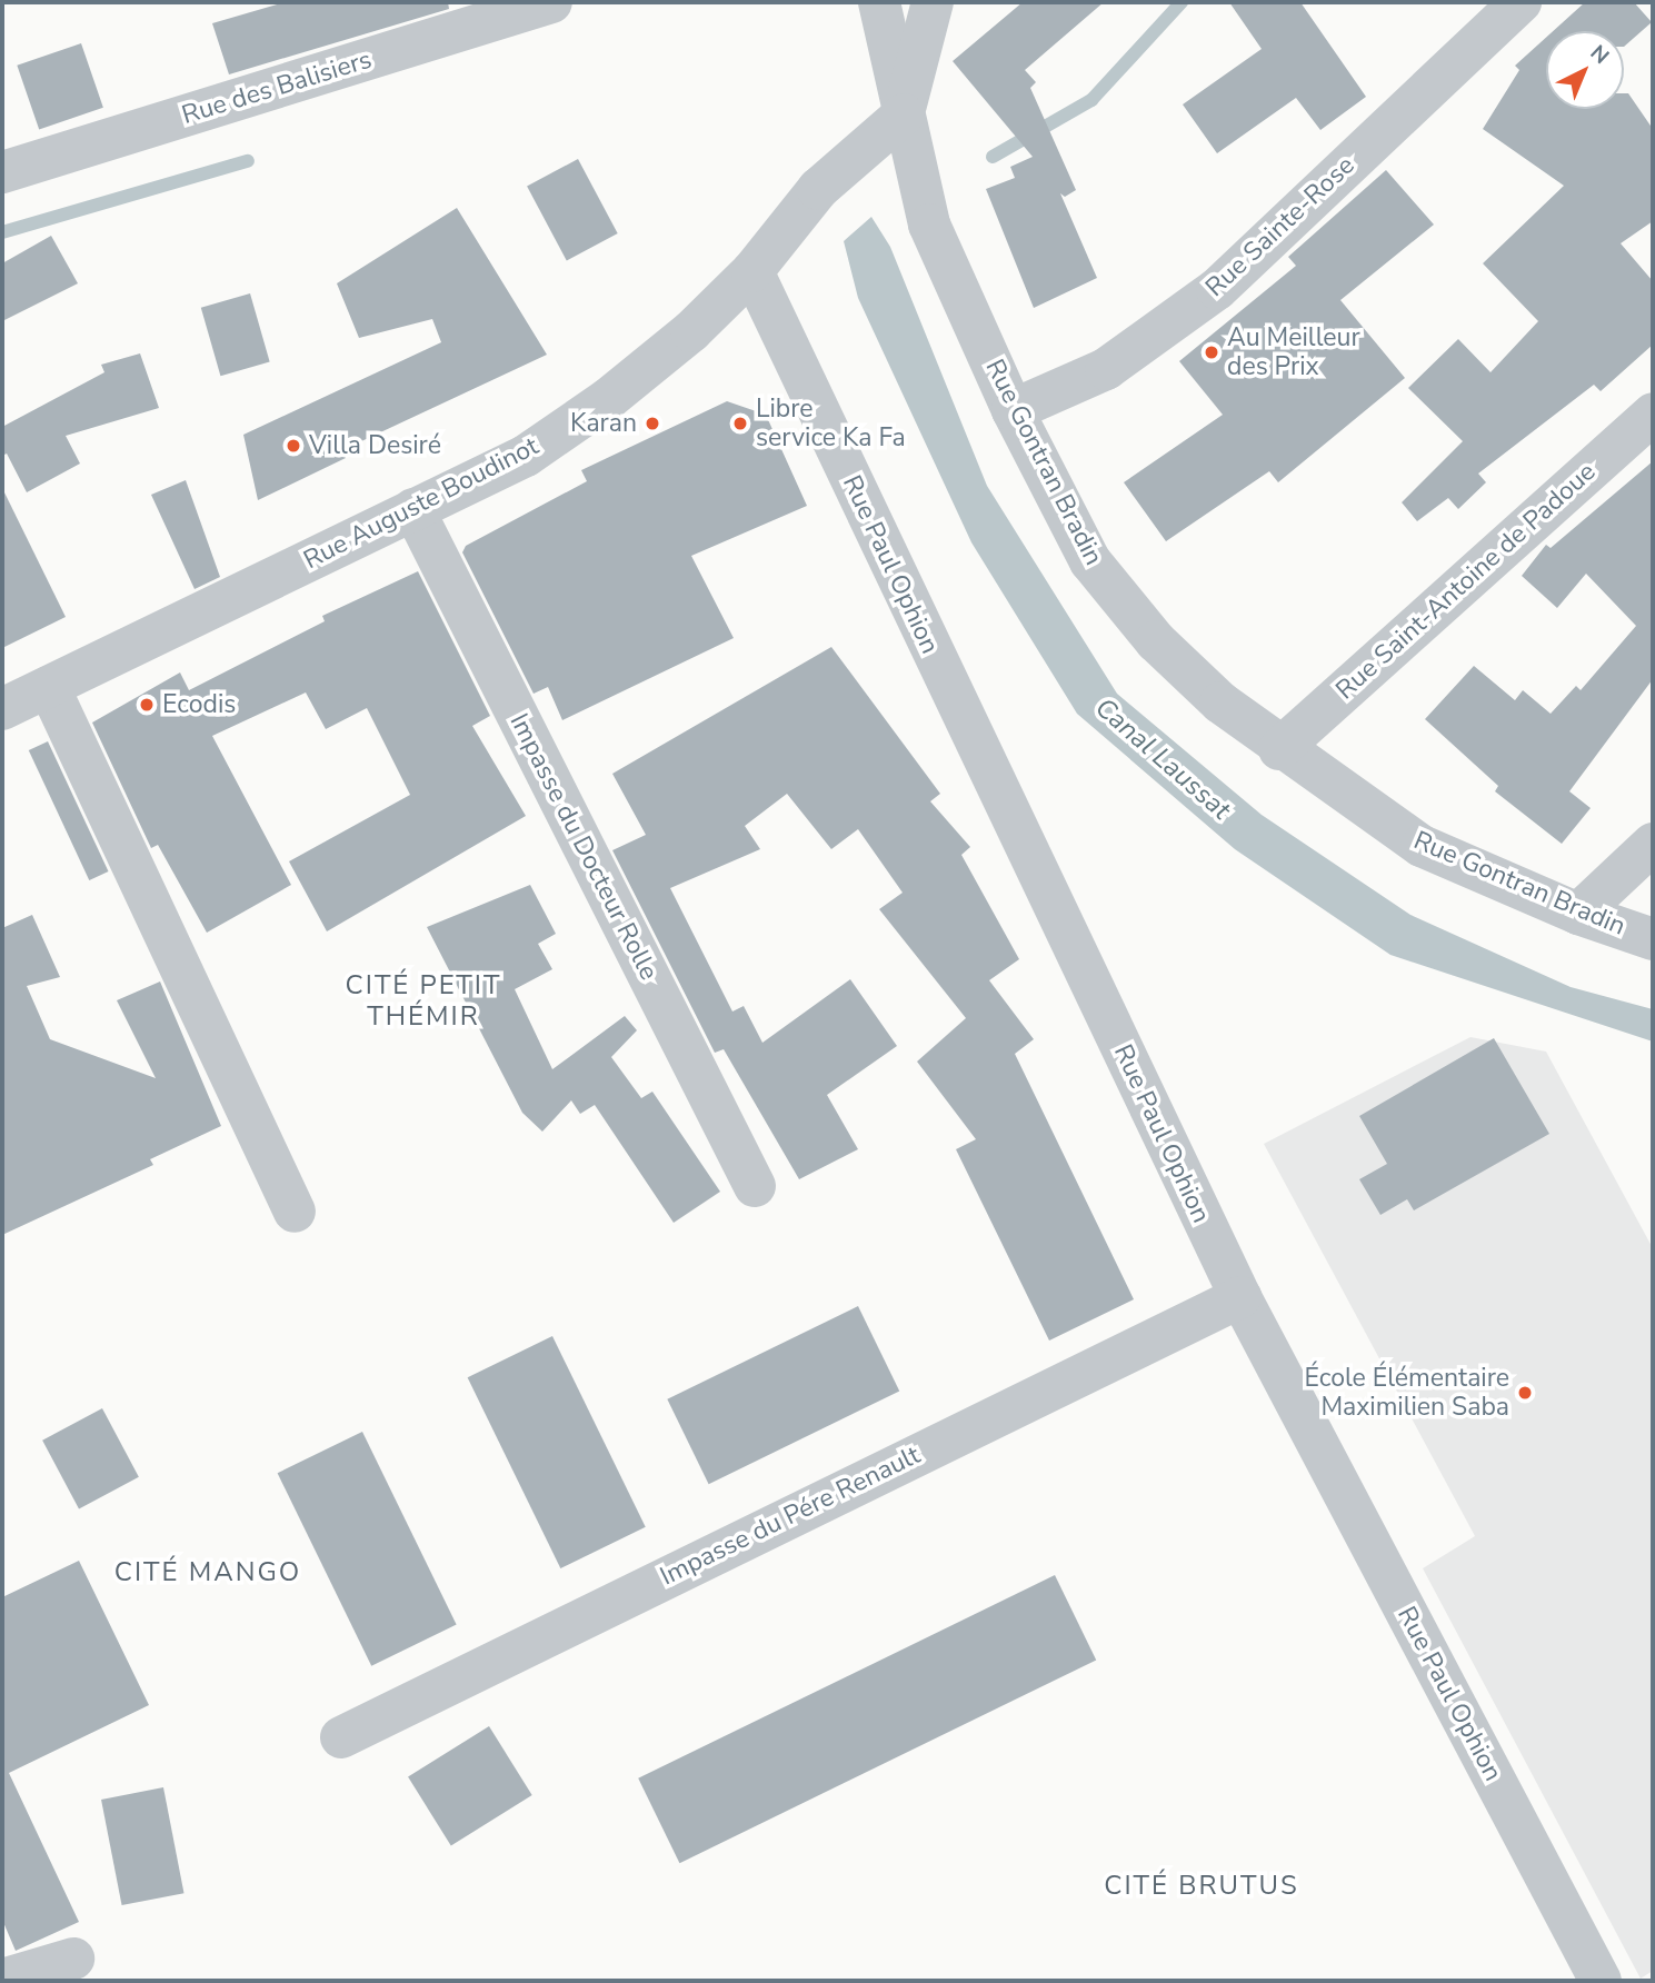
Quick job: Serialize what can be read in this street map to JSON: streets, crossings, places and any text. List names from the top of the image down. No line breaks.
{"streets":{"street":["Rue des Balisiers","Rue Sainte-Rose","Rue Gontran Bradin","Rue Auguste Boudinot","Rue Paul Ophion","Rue Saint-Antoine de Padoue","Impasse du Docteur Rolle","Impasse du Pére Renault"]},"crossings":[["Rue Sainte-Rose","Rue Gontran Bradin"],["Rue Gontran Bradin","Rue Auguste Boudinot"],["Rue Gontran Bradin","Rue Saint-Antoine de Padoue"],["Rue Auguste Boudinot","Rue Paul Ophion"],["Rue Auguste Boudinot","Impasse du Docteur Rolle"],["Rue Paul Ophion","Impasse du Pére Renault"]],"districts":["CITÉ PETIT THÉMIR","CITÉ MANGO","CITÉ BRUTUS"],"water":["Canal Laussat"],"places":["Au Meilleur des Prix","Karan","Libre service Ka Fa","Villa Desiré","Ecodis","École Élémentaire Maximilien Saba"],"north":"top right"}
